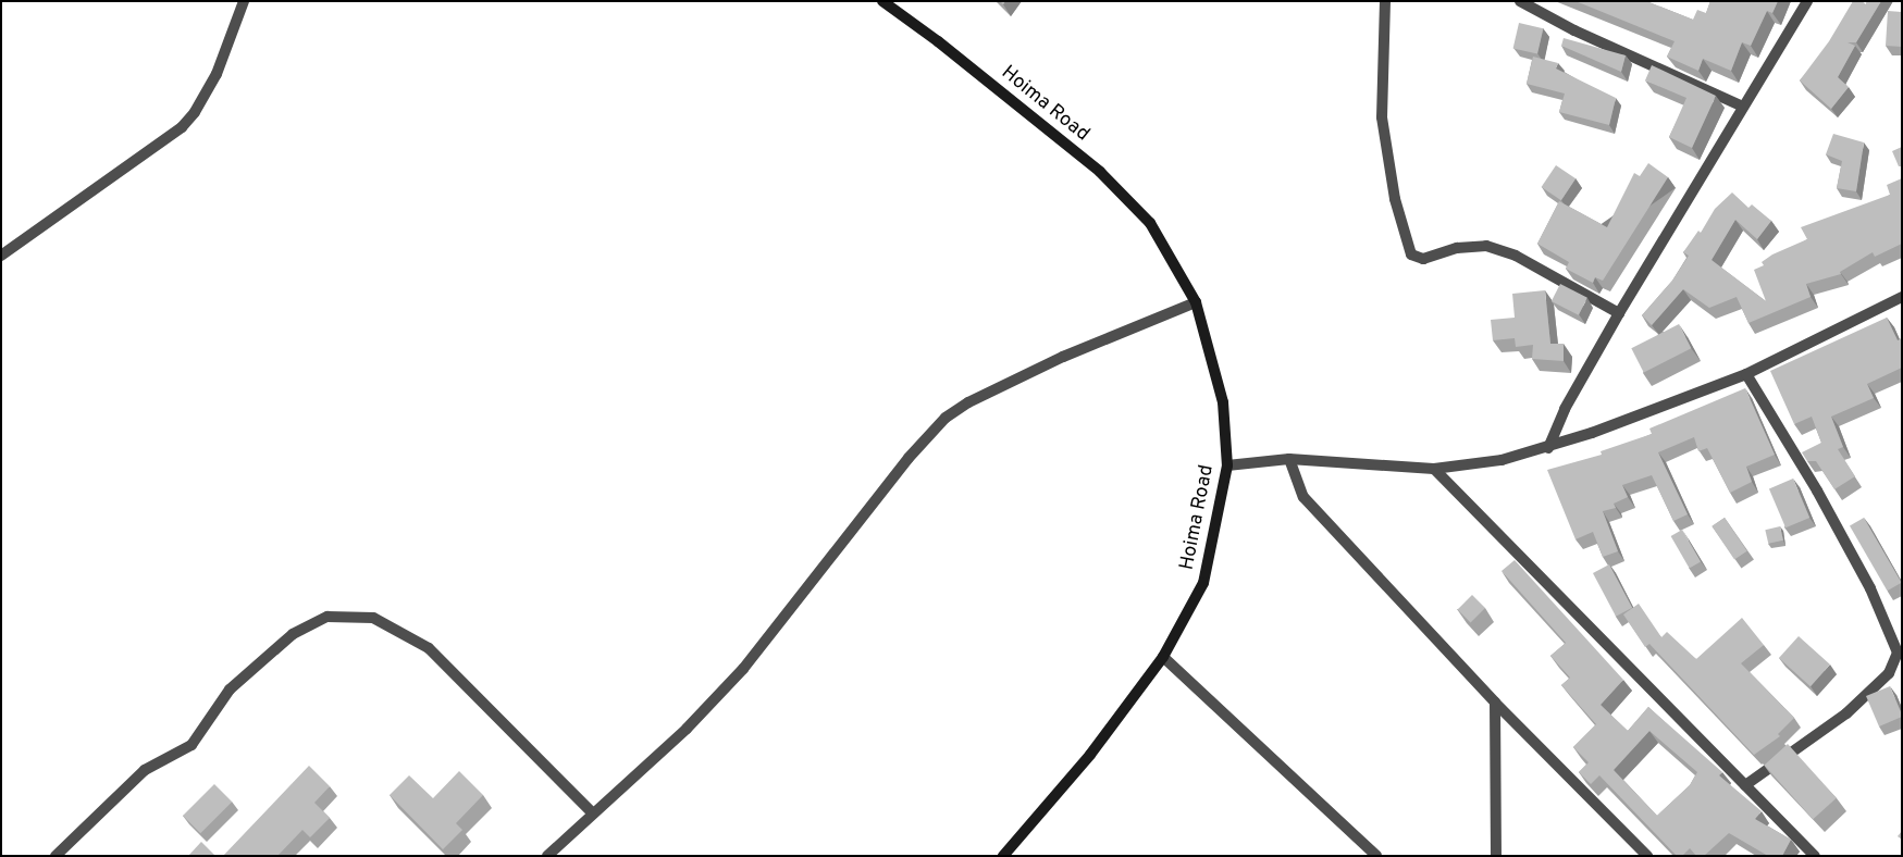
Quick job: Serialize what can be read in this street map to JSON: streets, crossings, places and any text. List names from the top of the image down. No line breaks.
{"streets":{"main road":["Hoima Road"]}}
